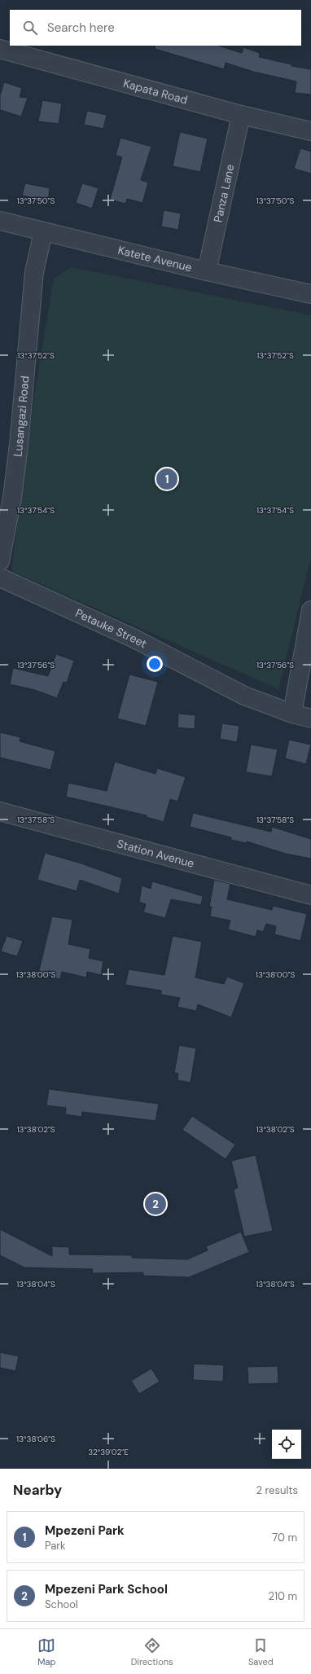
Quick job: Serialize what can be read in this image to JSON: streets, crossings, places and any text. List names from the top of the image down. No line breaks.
{"streets":{"street":["Kapata Road","Panza Lane","Katete Avenue","Lusangazi Road","Petauke Street","Station Avenue"]},"crossings":[["Kapata Road","Panza Lane"],["Panza Lane","Katete Avenue"],["Katete Avenue","Lusangazi Road"]],"page":{"search":"Search here","pins":["1","2"],"heading":["Nearby","2 results"],"list":[{"mark":"1","name":"Mpezeni Park","note":"Park","value":"70 m"},{"mark":"2","name":"Mpezeni Park School","note":"School","value":"210 m"}],"nav":["Map","Directions","Saved"]},"coordinates":["13°37'50\"S","13°37'52\"S","13°37'54\"S","13°37'56\"S","13°37'58\"S","13°38'00\"S","13°38'02\"S","13°38'04\"S","13°38'06\"S","32°39'02\"E"]}
